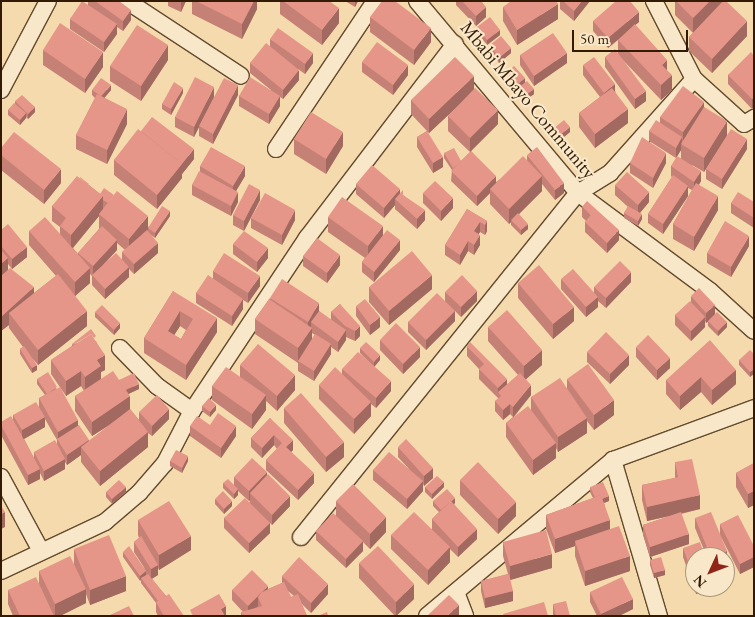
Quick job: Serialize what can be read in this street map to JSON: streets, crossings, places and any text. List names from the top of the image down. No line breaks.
{"streets":{"street":["Mbabi Mbayo Community"]},"scale_bar":"50 m","north":"bottom left"}
